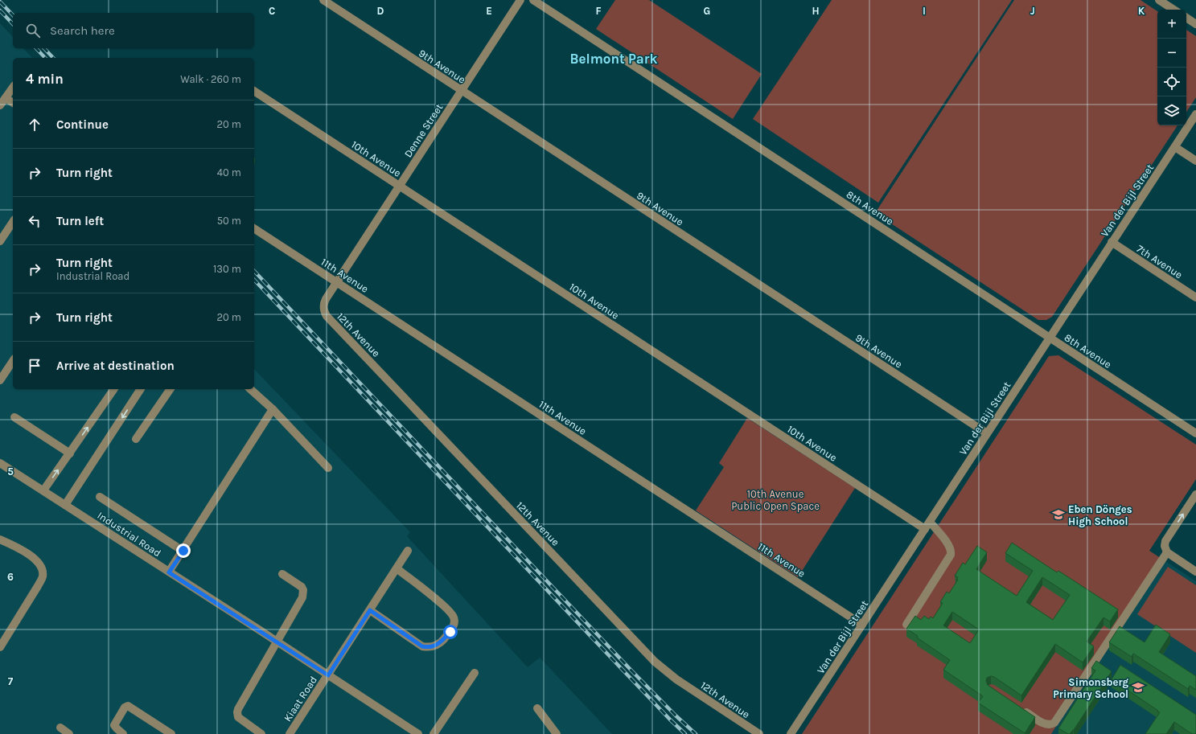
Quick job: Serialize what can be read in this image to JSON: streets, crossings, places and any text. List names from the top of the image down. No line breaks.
{"streets":{"street":["9th Avenue","Denne Street","10th Avenue","Van der Bijl Street","8th Avenue","7th Avenue","11th Avenue","12th Avenue","Industrial Road","Kiaat Road"]},"crossings":[["9th Avenue","Denne Street"],["9th Avenue","Van der Bijl Street"],["Denne Street","10th Avenue"],["Denne Street","11th Avenue"],["Denne Street","12th Avenue"],["10th Avenue","Van der Bijl Street"],["Van der Bijl Street","8th Avenue"],["Van der Bijl Street","7th Avenue"],["Van der Bijl Street","11th Avenue"],["Industrial Road","Kiaat Road"]],"districts":["Belmont Park"],"parks":["10th Avenue Public Open Space"],"places":{"school or university":["Eben Dönges High School","Simonsberg Primary School"]},"page":{"map_buttons":["+","−"],"search":"Search here","heading":["4 min","Walk · 260 m"],"list":[["Continue","20 m"],["Turn right","40 m"],["Turn left","50 m"],["Turn right","Industrial Road","130 m"],["Turn right","20 m"],"Arrive at destination"]},"grid":{"columns":["C","D","E","F","G","H","I","J","K"],"rows":["5","6","7"]}}
